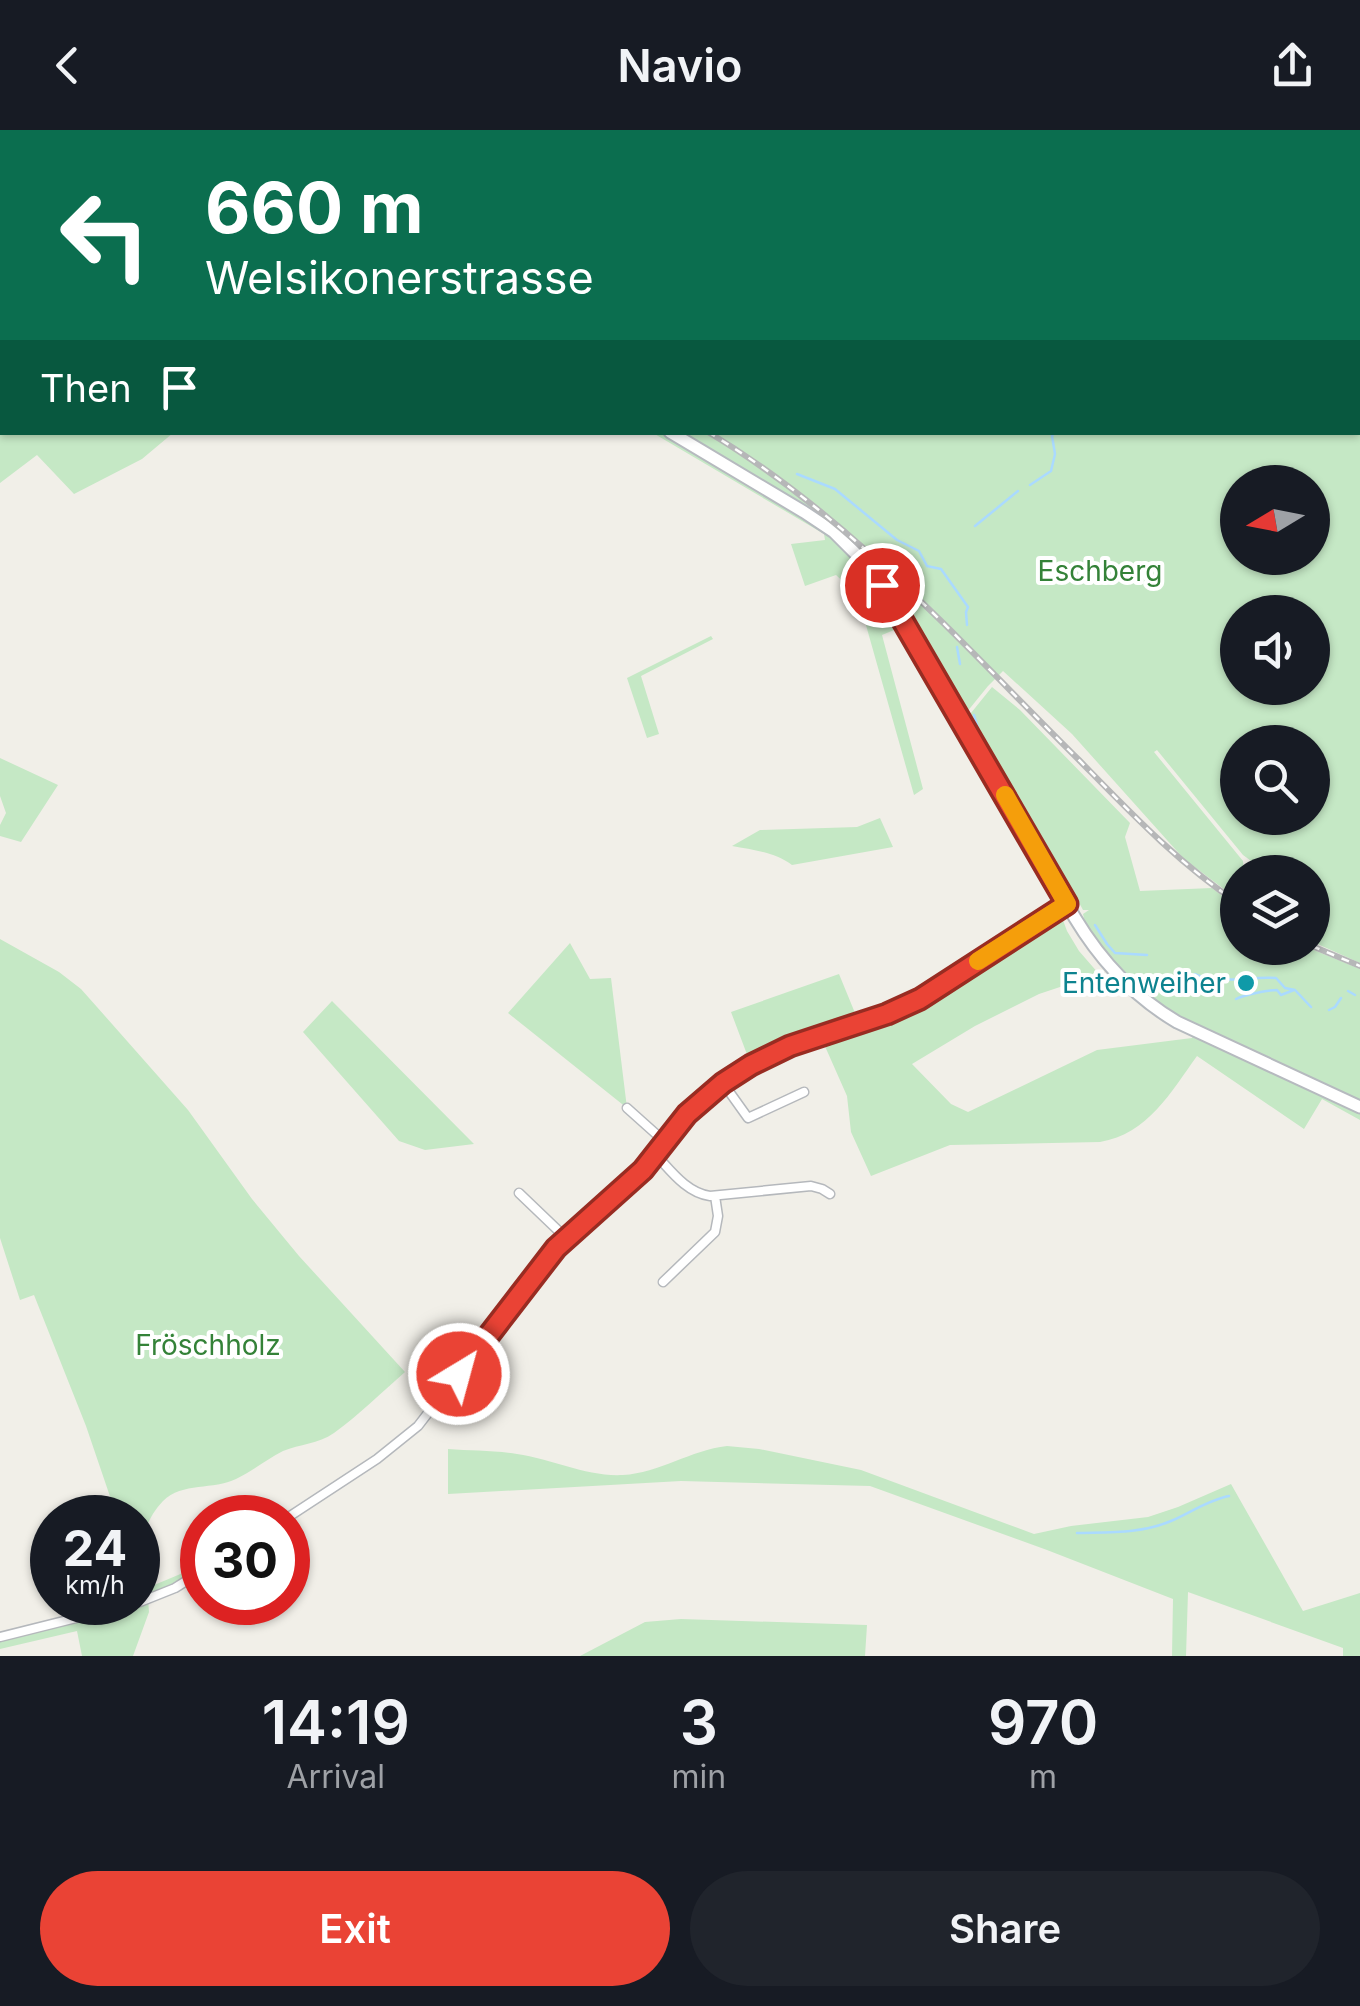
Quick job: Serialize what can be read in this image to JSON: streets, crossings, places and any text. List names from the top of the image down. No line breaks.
{"parks":["Eschberg","Fröschholz"],"places":["Entenweiher"],"north":"left","page":{"header":"Navio","turn":["660 m","Welsikonerstrasse"],"then":"Then","speed":"24 km/h","limit":"30","eta":["14:19","Arrival","3","min","970","m"],"buttons":["Exit","Share"]}}
